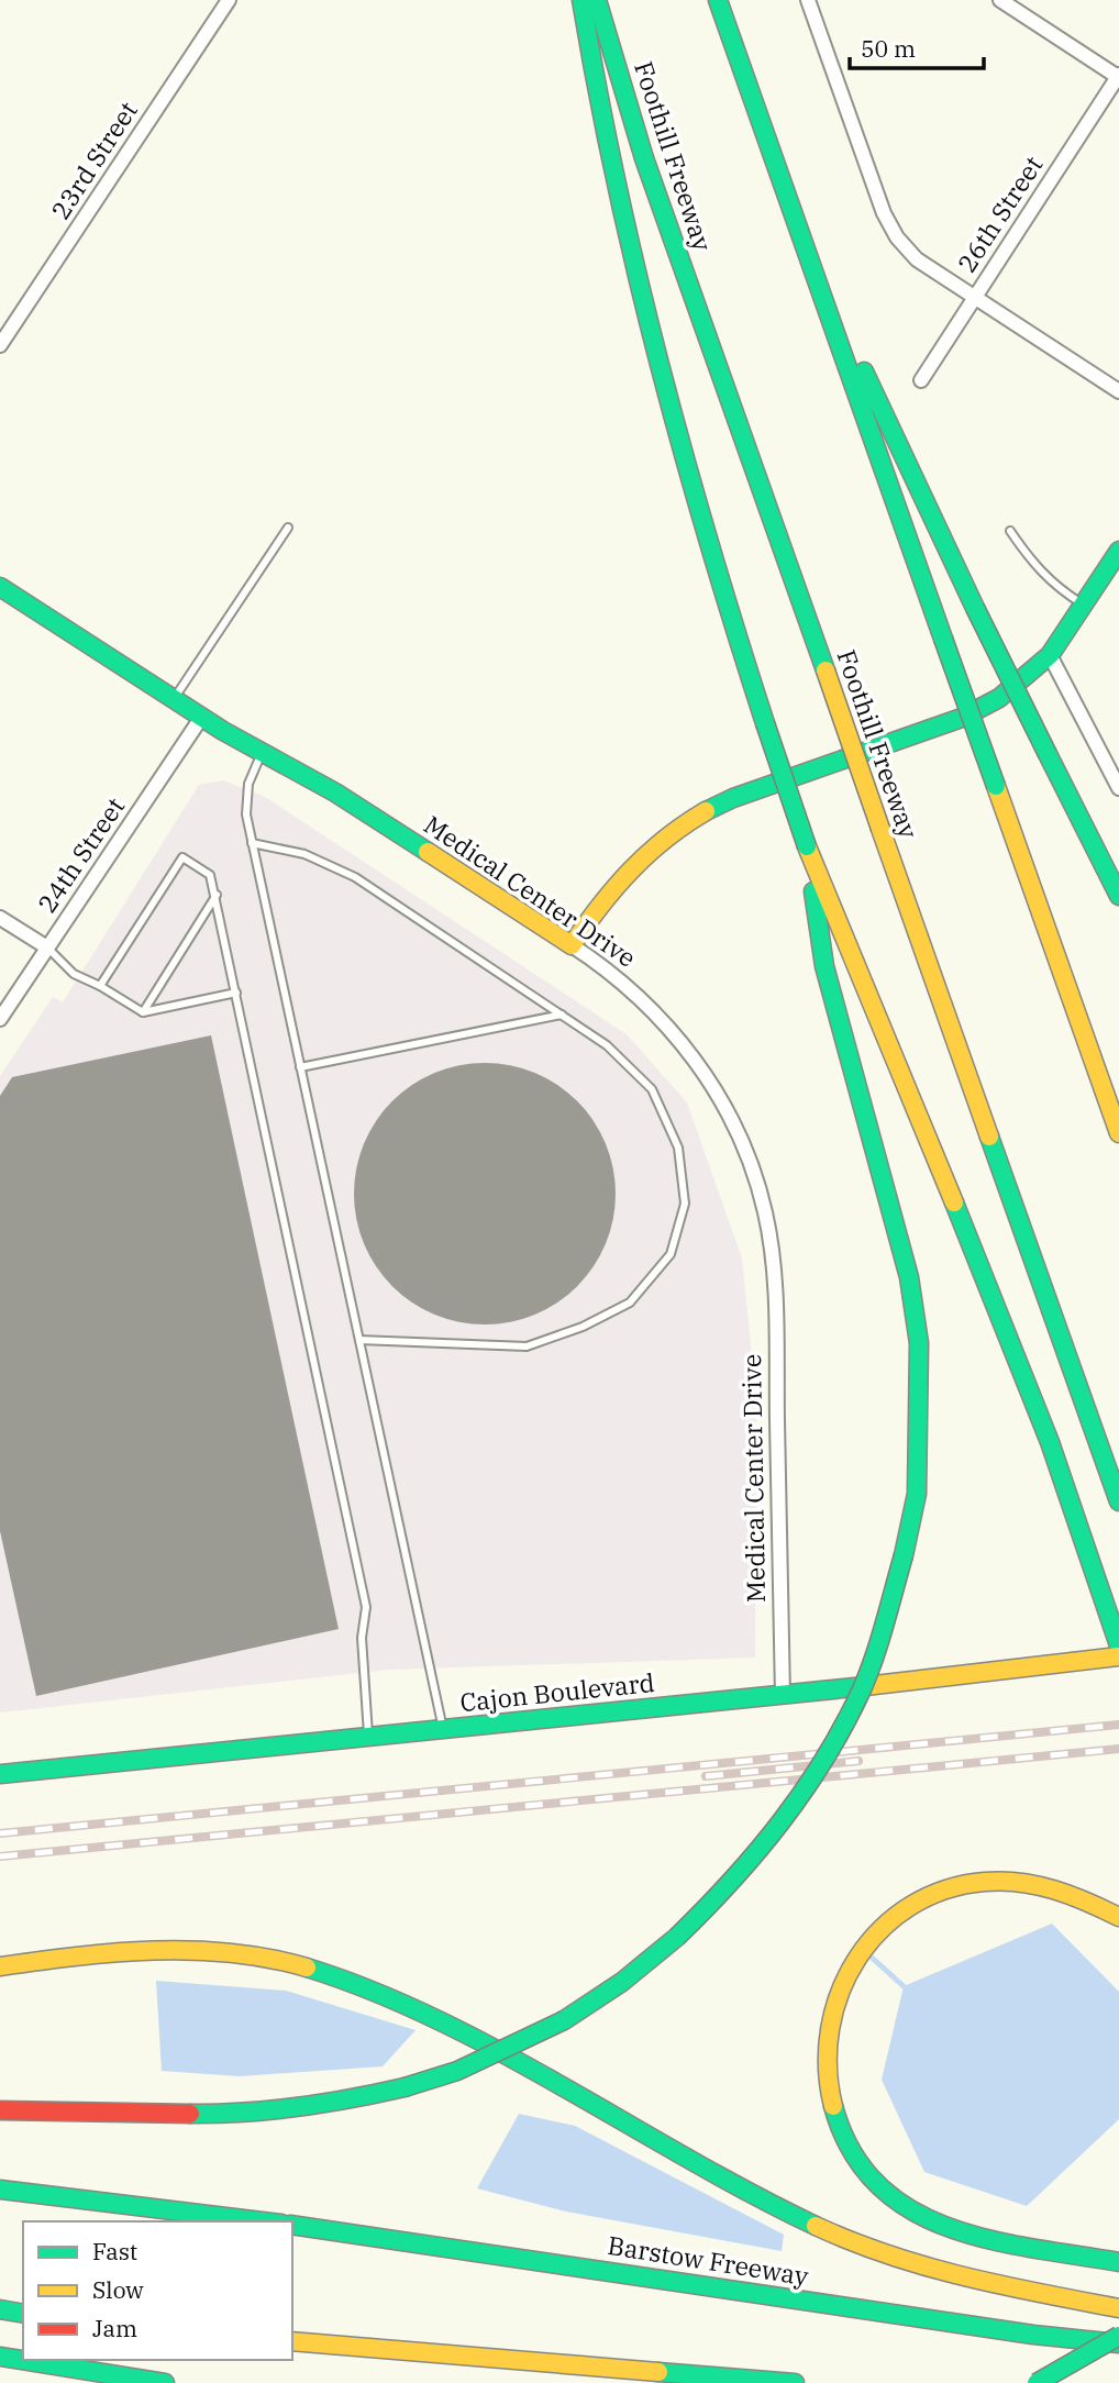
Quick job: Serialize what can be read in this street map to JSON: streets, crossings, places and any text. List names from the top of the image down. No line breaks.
{"streets":{"main road":["Foothill Freeway","Medical Center Drive","Cajon Boulevard","Barstow Freeway"],"street":["23rd Street","26th Street","24th Street"]},"crossings":[["24th Street","Medical Center Drive"],["Medical Center Drive","Cajon Boulevard"]],"legend":["Fast","Slow","Jam"],"scale_bar":"50 m"}
